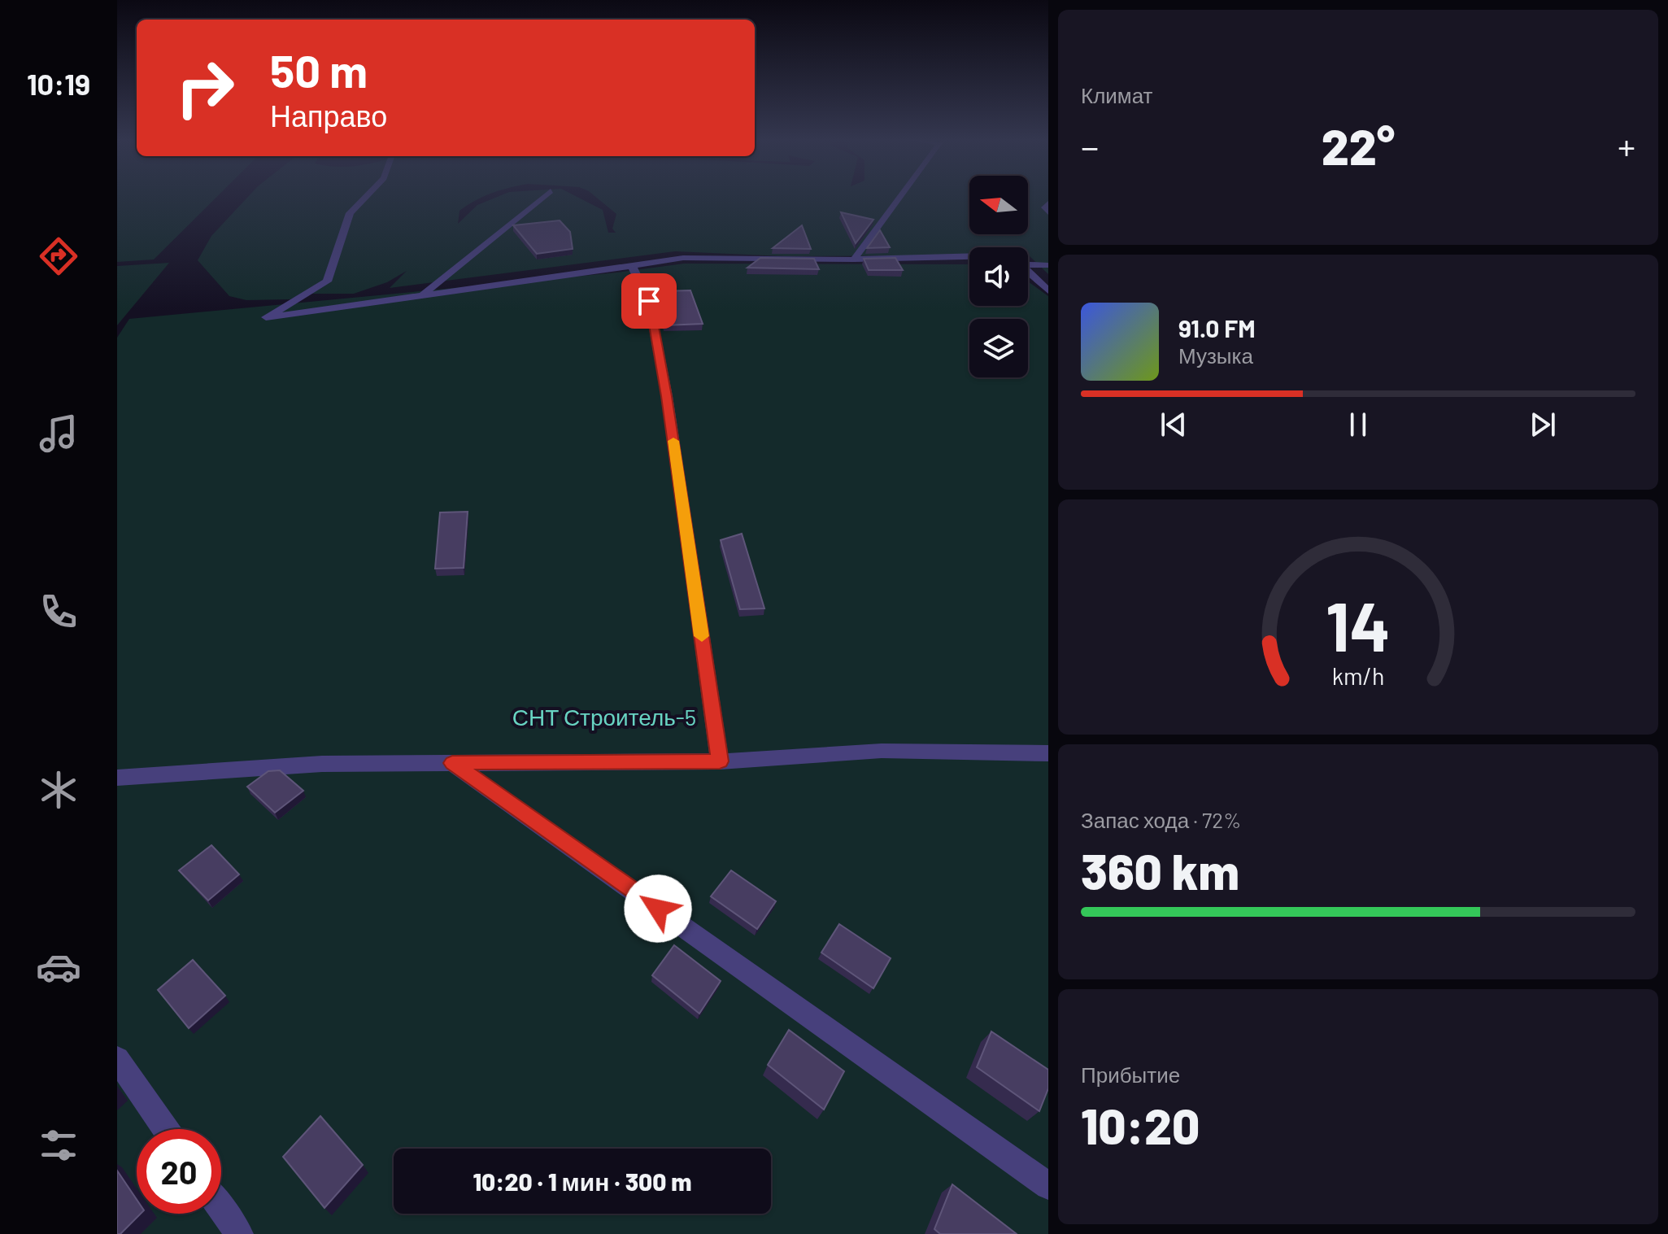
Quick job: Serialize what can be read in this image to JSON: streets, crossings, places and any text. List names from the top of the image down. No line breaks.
{"parks":["СНТ Строитель-5"],"north":"left","page":{"tabs":"10:19","tile":["Климат",["Запас хода · 72%","360 km"],["Прибытие","10:20"]],"turn":["50 m","Направо"],"heat":["−","22°","+"],"song":["91.0 FM","Музыка"],"limit":"20","trip":"10:20 · 1 мин · 300 m","gauge":["14","km/h"]}}
